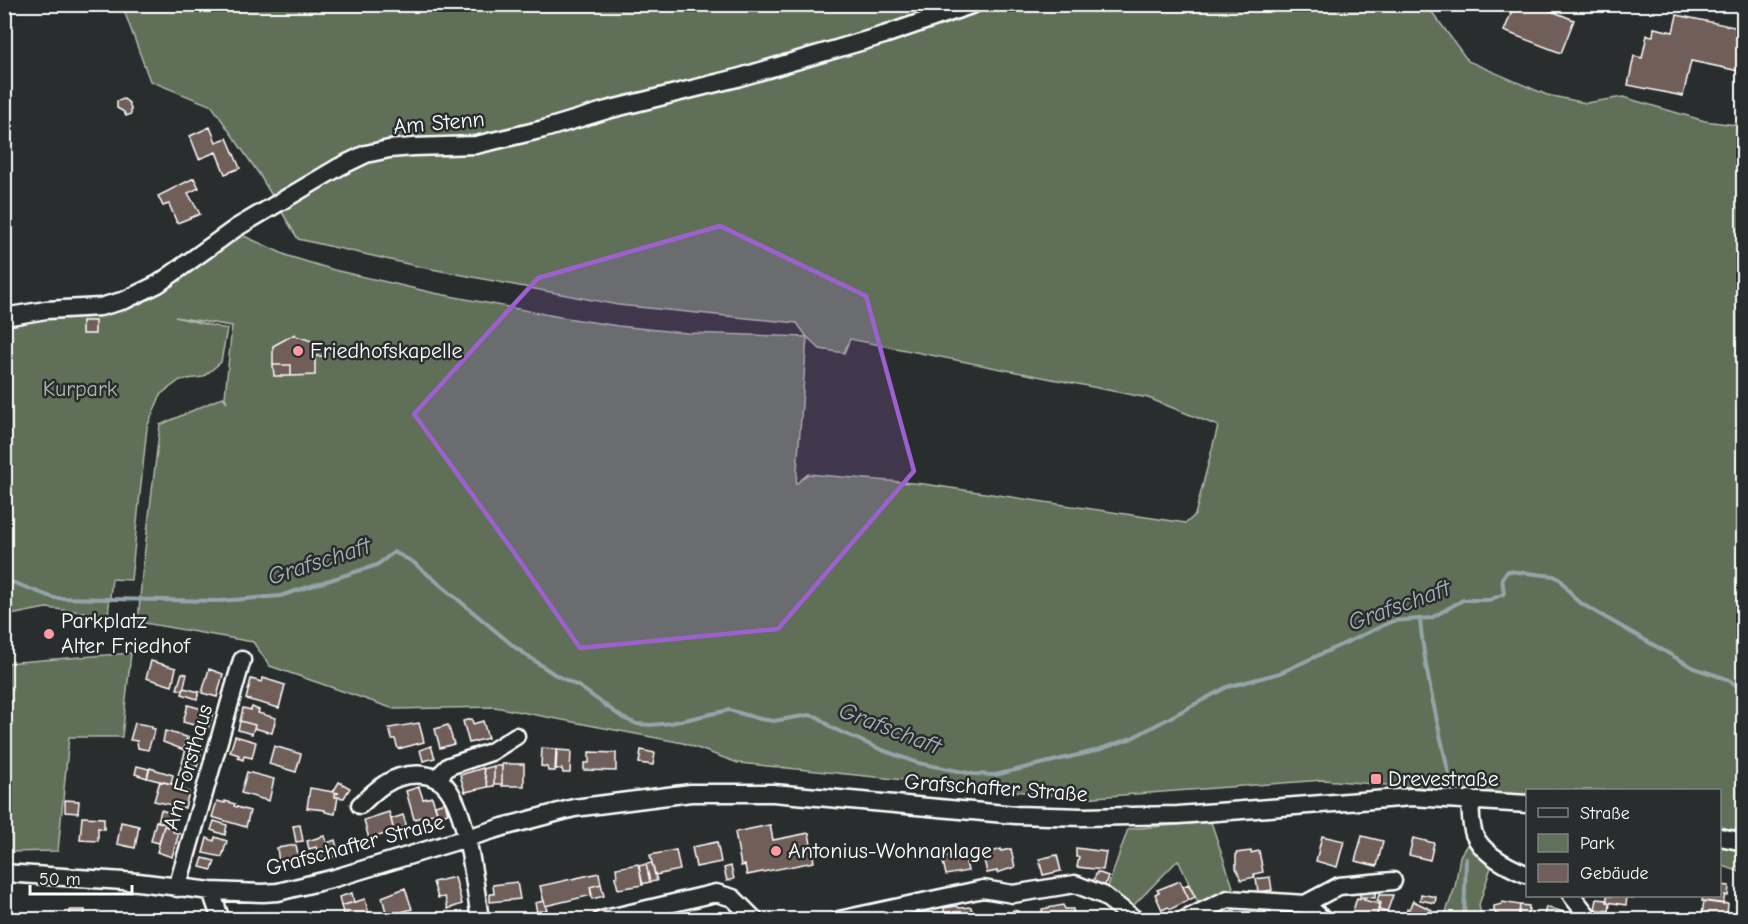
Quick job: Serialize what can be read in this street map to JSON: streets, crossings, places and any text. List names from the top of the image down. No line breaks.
{"streets":{"street":["Am Stenn","Am Forsthaus","Grafschafter Straße"]},"crossings":[["Am Forsthaus","Grafschafter Straße"]],"water":["Grafschaft"],"parks":["Kurpark"],"places":{"other":["Friedhofskapelle","Parkplatz Alter Friedhof","Antonius-Wohnanlage"],"transit":["Drevestraße"]},"legend":["Straße","Park","Gebäude"],"scale_bar":"50 m"}
